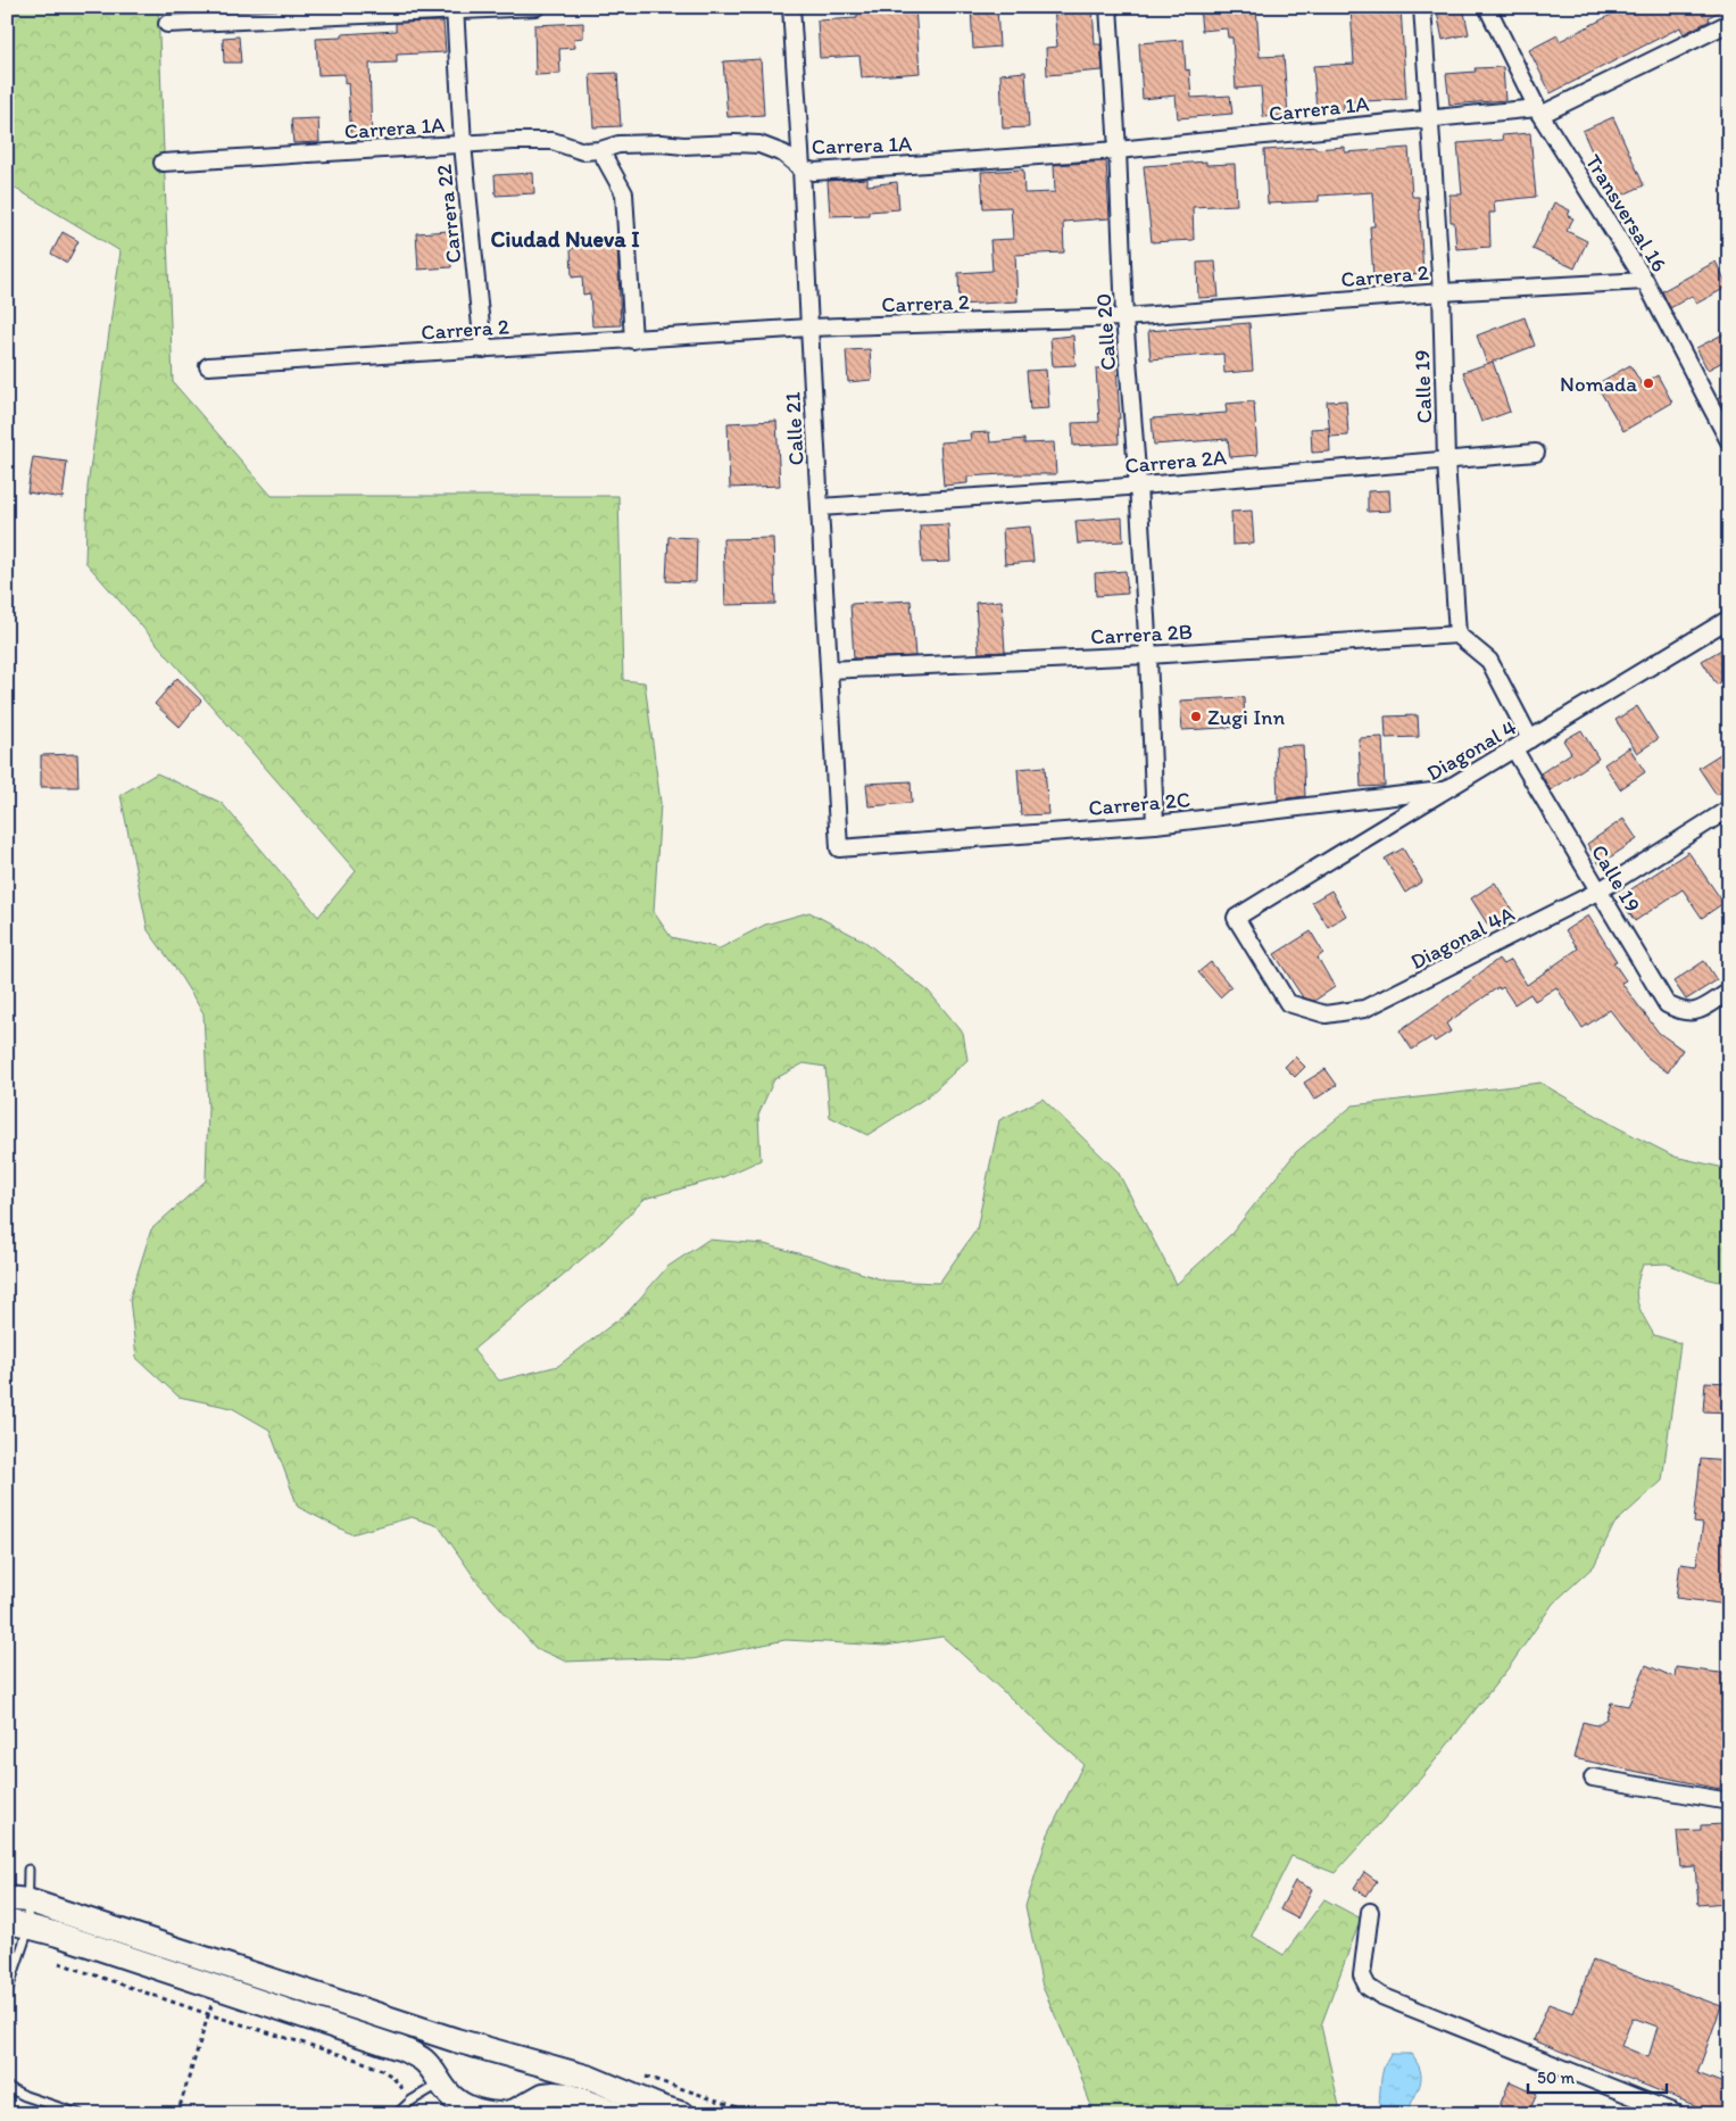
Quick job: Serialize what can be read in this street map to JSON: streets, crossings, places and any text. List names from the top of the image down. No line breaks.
{"streets":{"street":["Carrera 1A","Transversal 16","Carrera 22","Carrera 2","Calle 20","Calle 19","Calle 21","Carrera 2A","Carrera 2B","Diagonal 4","Carrera 2C","Diagonal 4A"]},"crossings":[["Carrera 1A","Transversal 16"],["Carrera 1A","Carrera 22"],["Carrera 1A","Calle 20"],["Carrera 1A","Calle 19"],["Carrera 1A","Calle 21"],["Transversal 16","Carrera 2"],["Carrera 22","Carrera 2"],["Carrera 2","Calle 20"],["Carrera 2","Calle 19"],["Carrera 2","Calle 21"],["Calle 20","Carrera 2A"],["Calle 20","Carrera 2B"],["Calle 20","Carrera 2C"],["Calle 19","Carrera 2A"],["Calle 19","Carrera 2B"],["Calle 19","Diagonal 4"],["Calle 19","Diagonal 4A"],["Calle 21","Carrera 2A"],["Calle 21","Carrera 2B"],["Calle 21","Carrera 2C"],["Diagonal 4","Carrera 2C"],["Diagonal 4","Diagonal 4A"]],"districts":["Ciudad Nueva I"],"places":["Nomada","Zugi Inn"],"scale_bar":"50 m"}
